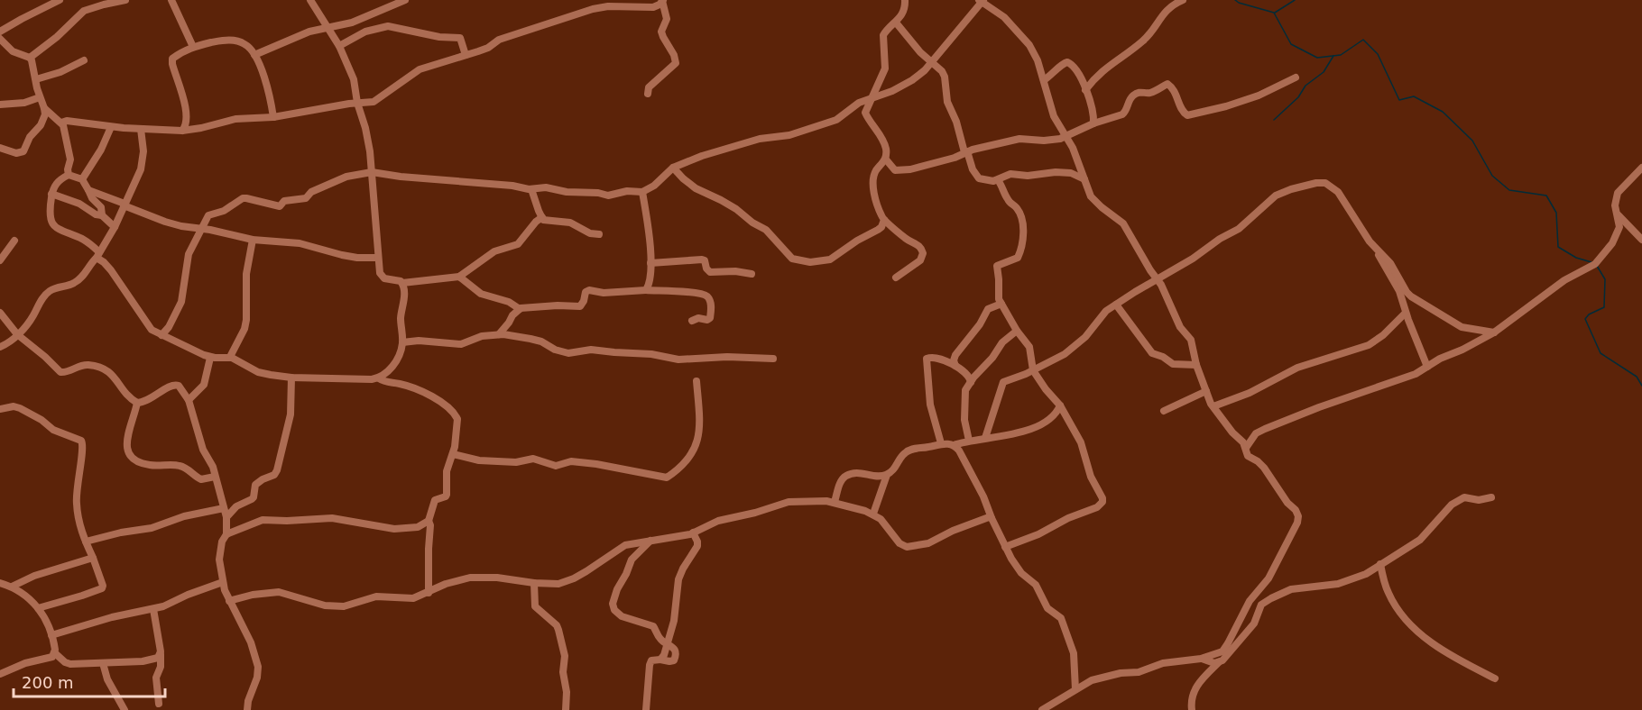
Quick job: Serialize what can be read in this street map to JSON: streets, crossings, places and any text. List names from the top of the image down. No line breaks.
{"scale_bar":"200 m"}
